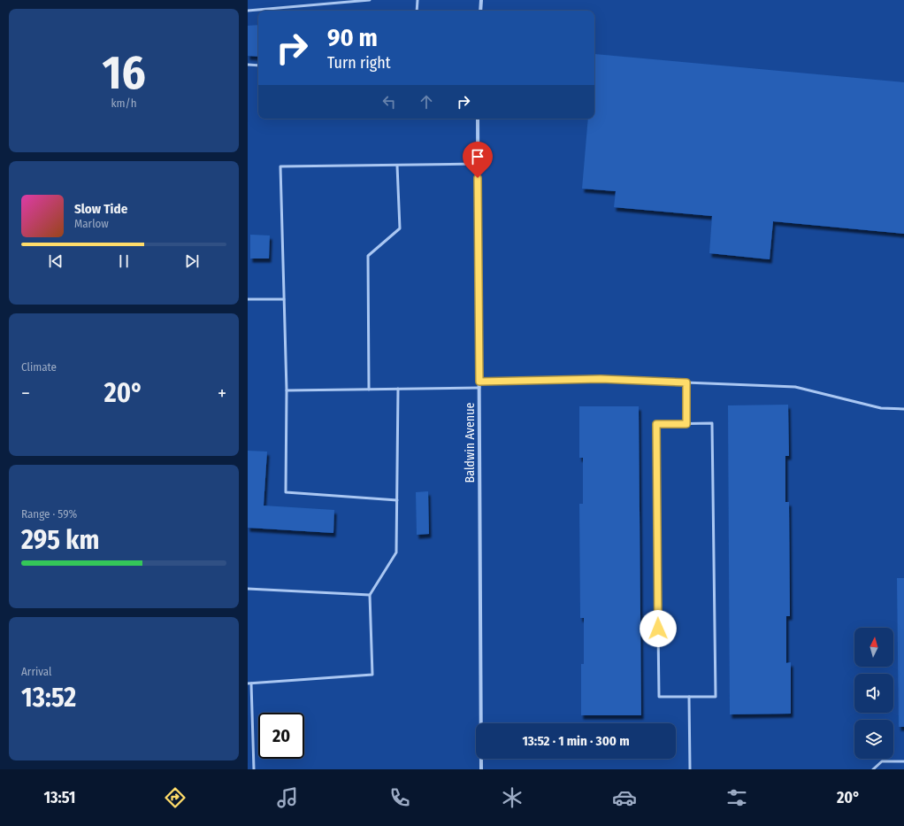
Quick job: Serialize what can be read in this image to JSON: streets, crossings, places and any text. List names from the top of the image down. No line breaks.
{"streets":{"street":["Baldwin Avenue"]},"north":"top","page":{"tile":[["16","km/h"],"Climate",["Range · 59%","295 km"],["Arrival","13:52"]],"turn":["90 m","Turn right"],"song":["Slow Tide","Marlow"],"heat":["−","20°","+"],"limit":"20","trip":"13:52 · 1 min · 300 m","tabs":["13:51","20°"]}}
